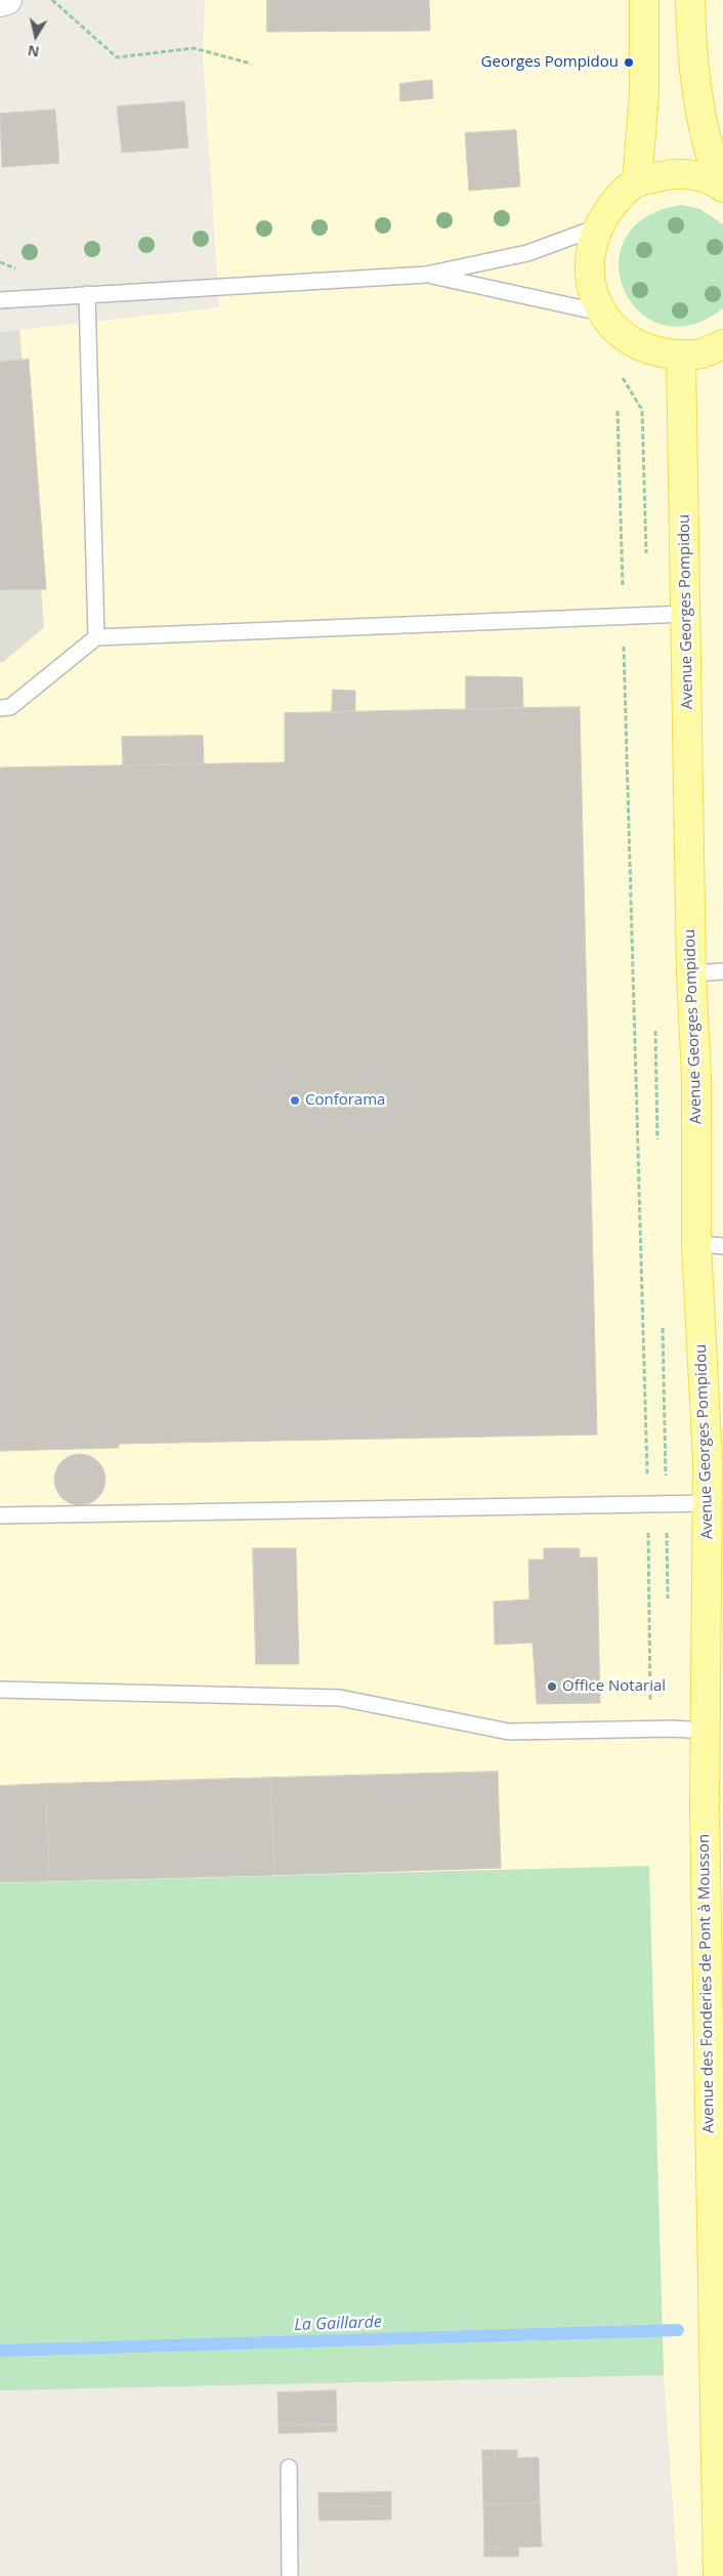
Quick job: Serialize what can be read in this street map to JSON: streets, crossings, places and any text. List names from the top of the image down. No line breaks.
{"streets":{"main road":["Avenue Georges Pompidou","Avenue des Fonderies de Pont à Mousson"]},"crossings":[["Avenue Georges Pompidou","Avenue des Fonderies de Pont à Mousson"]],"water":["La Gaillarde"],"places":["Georges Pompidou","Conforama","Office Notarial"],"north":"bottom"}
